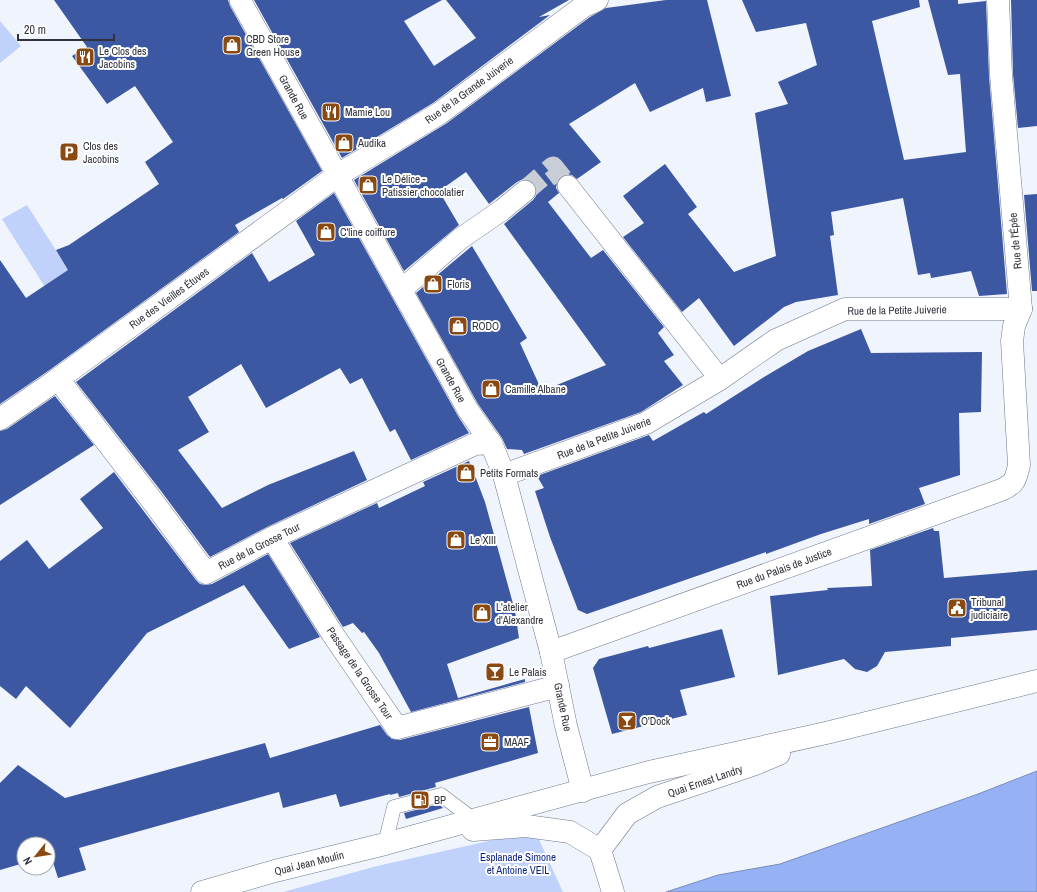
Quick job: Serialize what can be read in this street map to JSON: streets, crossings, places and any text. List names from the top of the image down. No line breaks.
{"streets":{"street":["Rue de la Grande Juiverie","Grande Rue","Rue de l'Épée","Rue des Vieilles Étuves","Rue de la Petite Juiverie","Rue de la Grosse Tour","Rue du Palais de Justice","Passage de la Grosse Tour","Quai Ernest Landry","Quai Jean Moulin"]},"crossings":[["Rue de la Grande Juiverie","Grande Rue"],["Rue de la Grande Juiverie","Rue des Vieilles Étuves"],["Grande Rue","Rue des Vieilles Étuves"],["Grande Rue","Rue de la Petite Juiverie"],["Grande Rue","Rue de la Grosse Tour"],["Grande Rue","Rue du Palais de Justice"],["Grande Rue","Passage de la Grosse Tour"],["Grande Rue","Quai Ernest Landry"],["Grande Rue","Quai Jean Moulin"],["Rue de l'Épée","Rue de la Petite Juiverie"],["Rue de l'Épée","Rue du Palais de Justice"],["Rue des Vieilles Étuves","Rue de la Grosse Tour"],["Rue de la Grosse Tour","Passage de la Grosse Tour"],["Quai Ernest Landry","Quai Jean Moulin"]],"parks":["Esplanade Simone et Antoine VEIL"],"places":{"shop":["CBD Store Green House","Audika","Le Délice - Patissier chocolatier","C'line coiffure","Floris","RODO","Camille Albane","Petits Formats","Le XIII","L'atelier d'Alexandre"],"restaurant":["Le Clos des Jacobins","Mamie Lou"],"parking":["Clos des Jacobins"],"public building":["Tribunal judiciaire"],"bar":["Le Palais","O'Dock"],"office":["MAAF"],"fuel station":["BP"]},"scale_bar":"20 m","north":"bottom left"}
